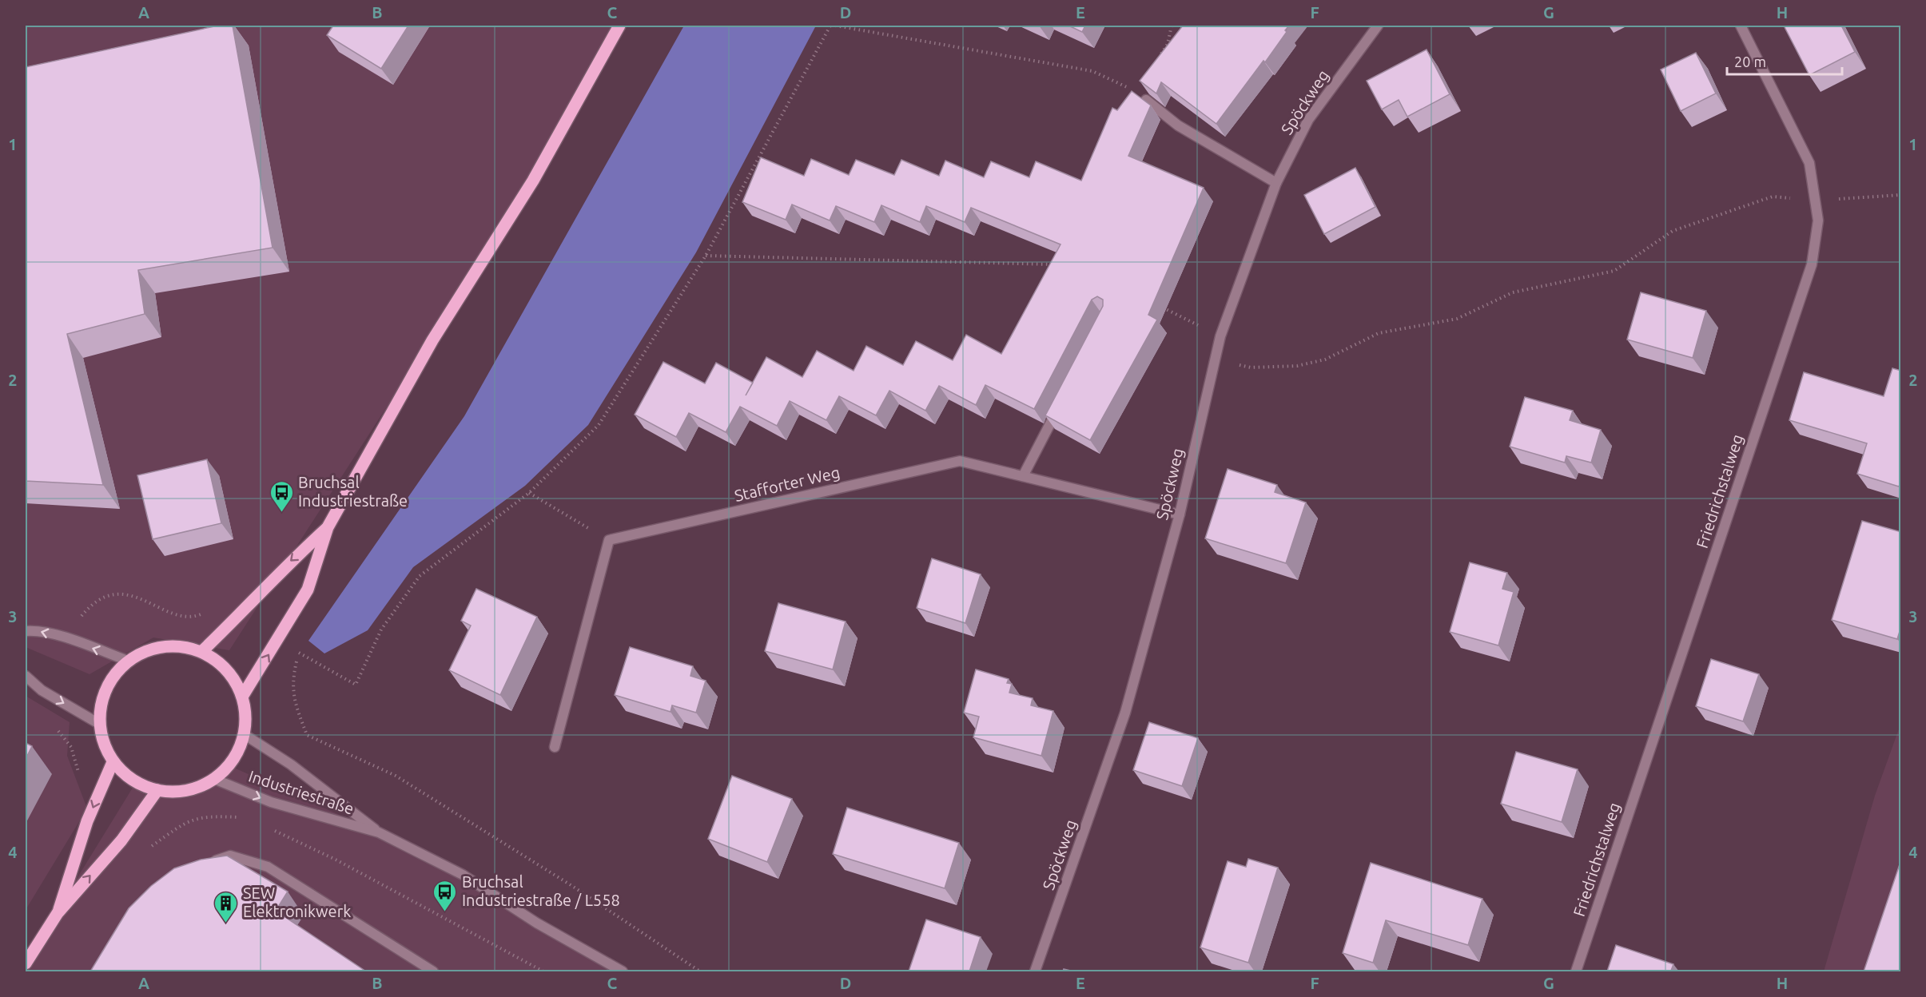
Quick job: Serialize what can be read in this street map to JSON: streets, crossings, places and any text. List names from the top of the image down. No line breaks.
{"streets":{"street":["Spöckweg","Stafforter Weg","Friedrichstalweg","Industriestraße"]},"crossings":[["Spöckweg","Stafforter Weg"]],"places":{"bus stop":["Bruchsal Industriestraße","Bruchsal Industriestraße / L558"],"building":["SEW Elektronikwerk"]},"scale_bar":"20 m","grid":{"columns":["A","B","C","D","E","F","G","H"],"rows":["1","2","3","4"]}}
